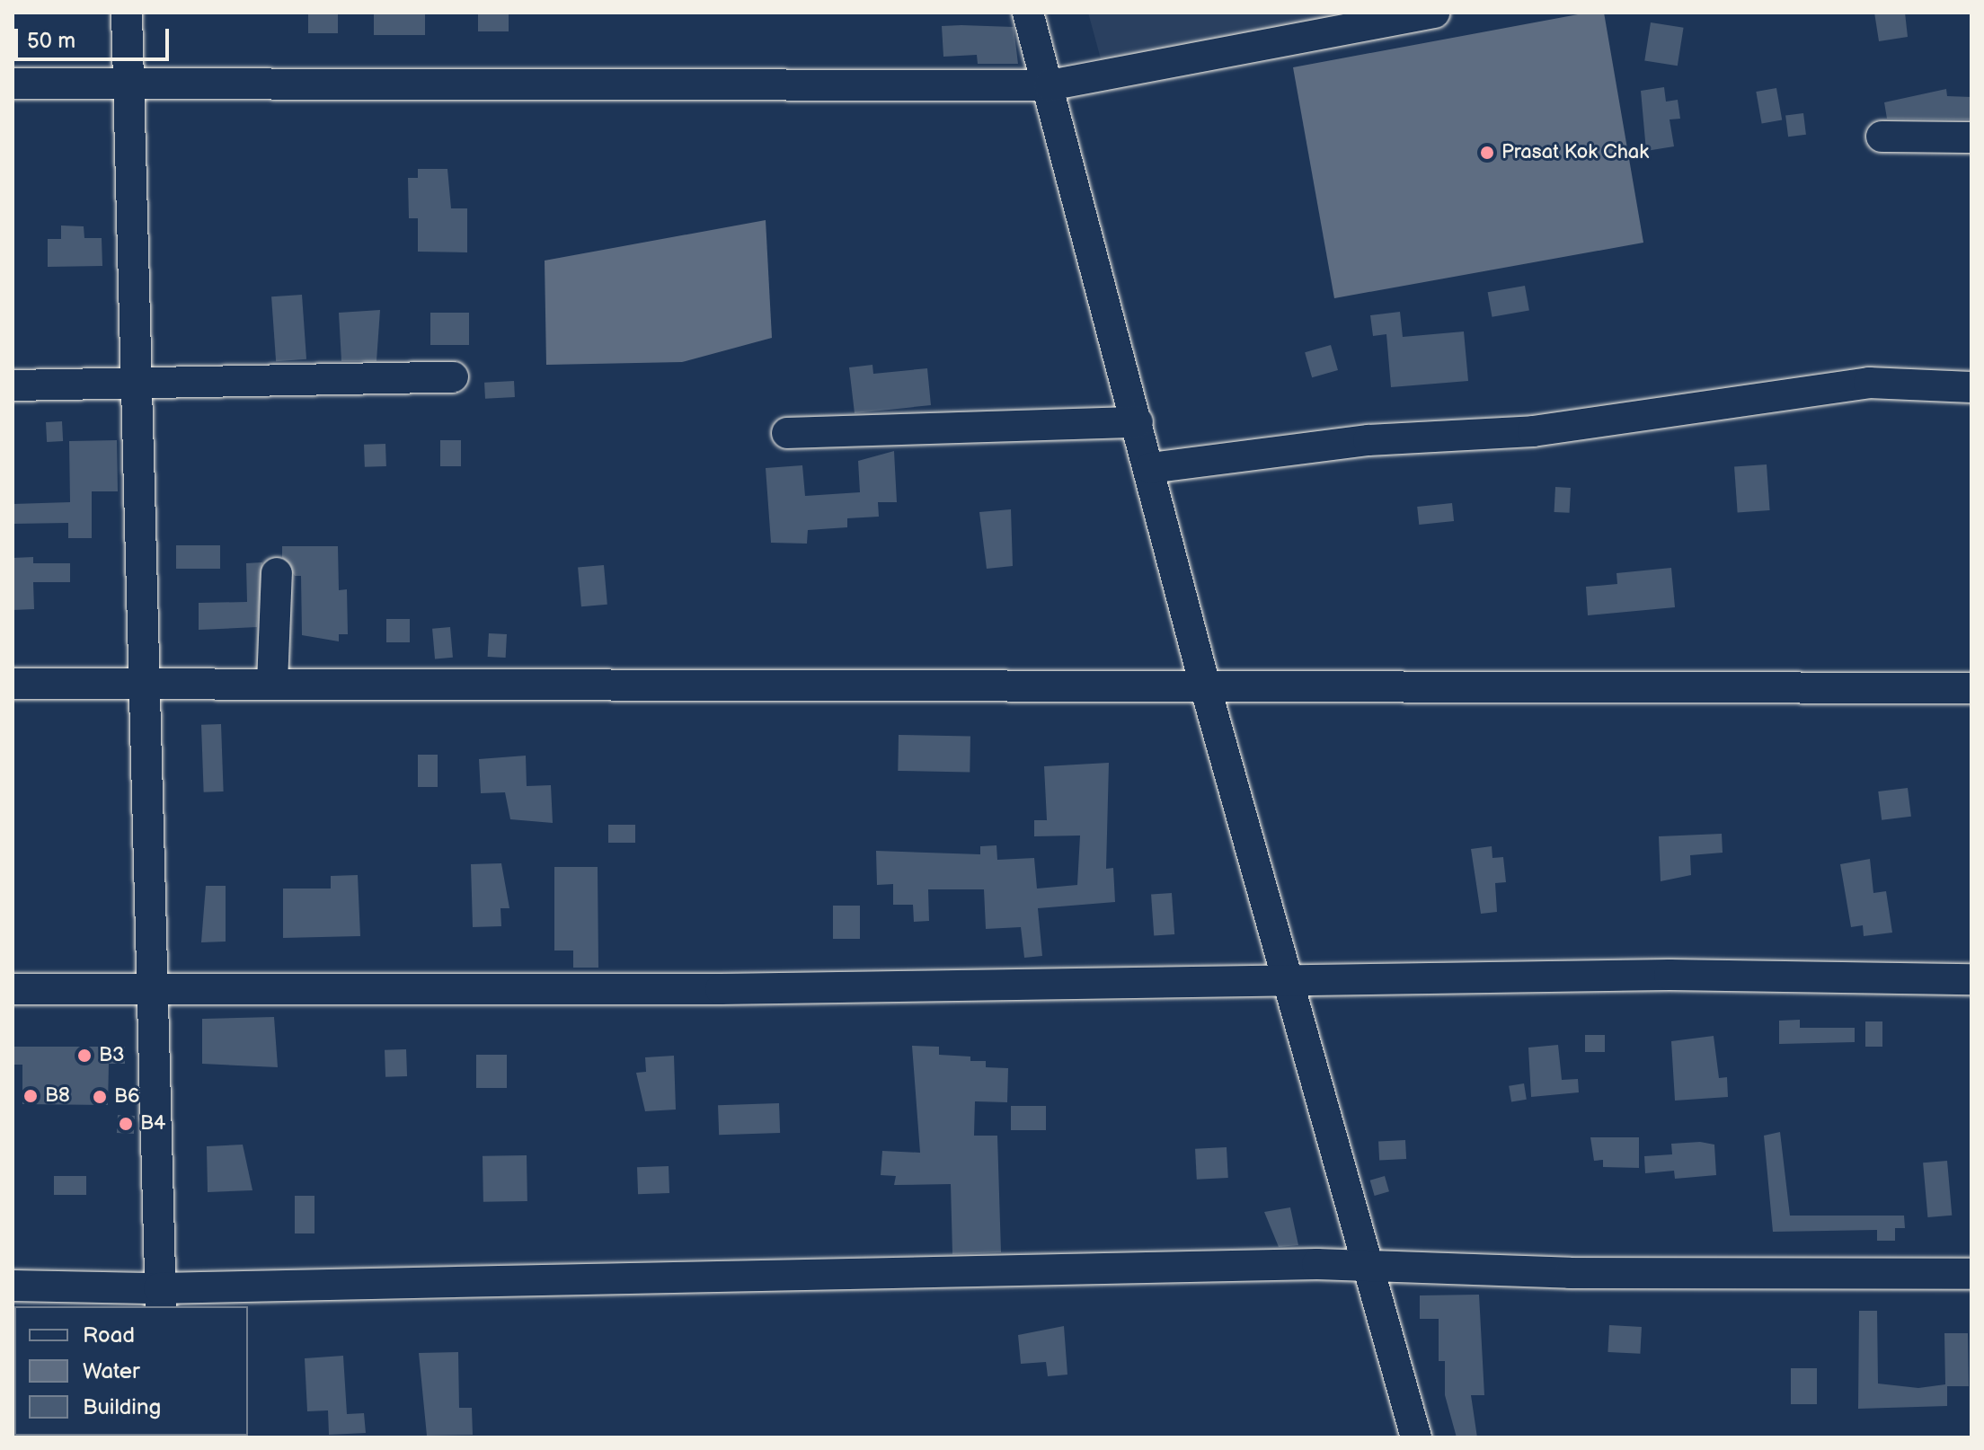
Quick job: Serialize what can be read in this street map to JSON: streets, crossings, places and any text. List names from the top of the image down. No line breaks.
{"places":["Prasat Kok Chak","B3","B8","B6","B4"],"legend":["Road","Water","Building"],"scale_bar":"50 m"}
